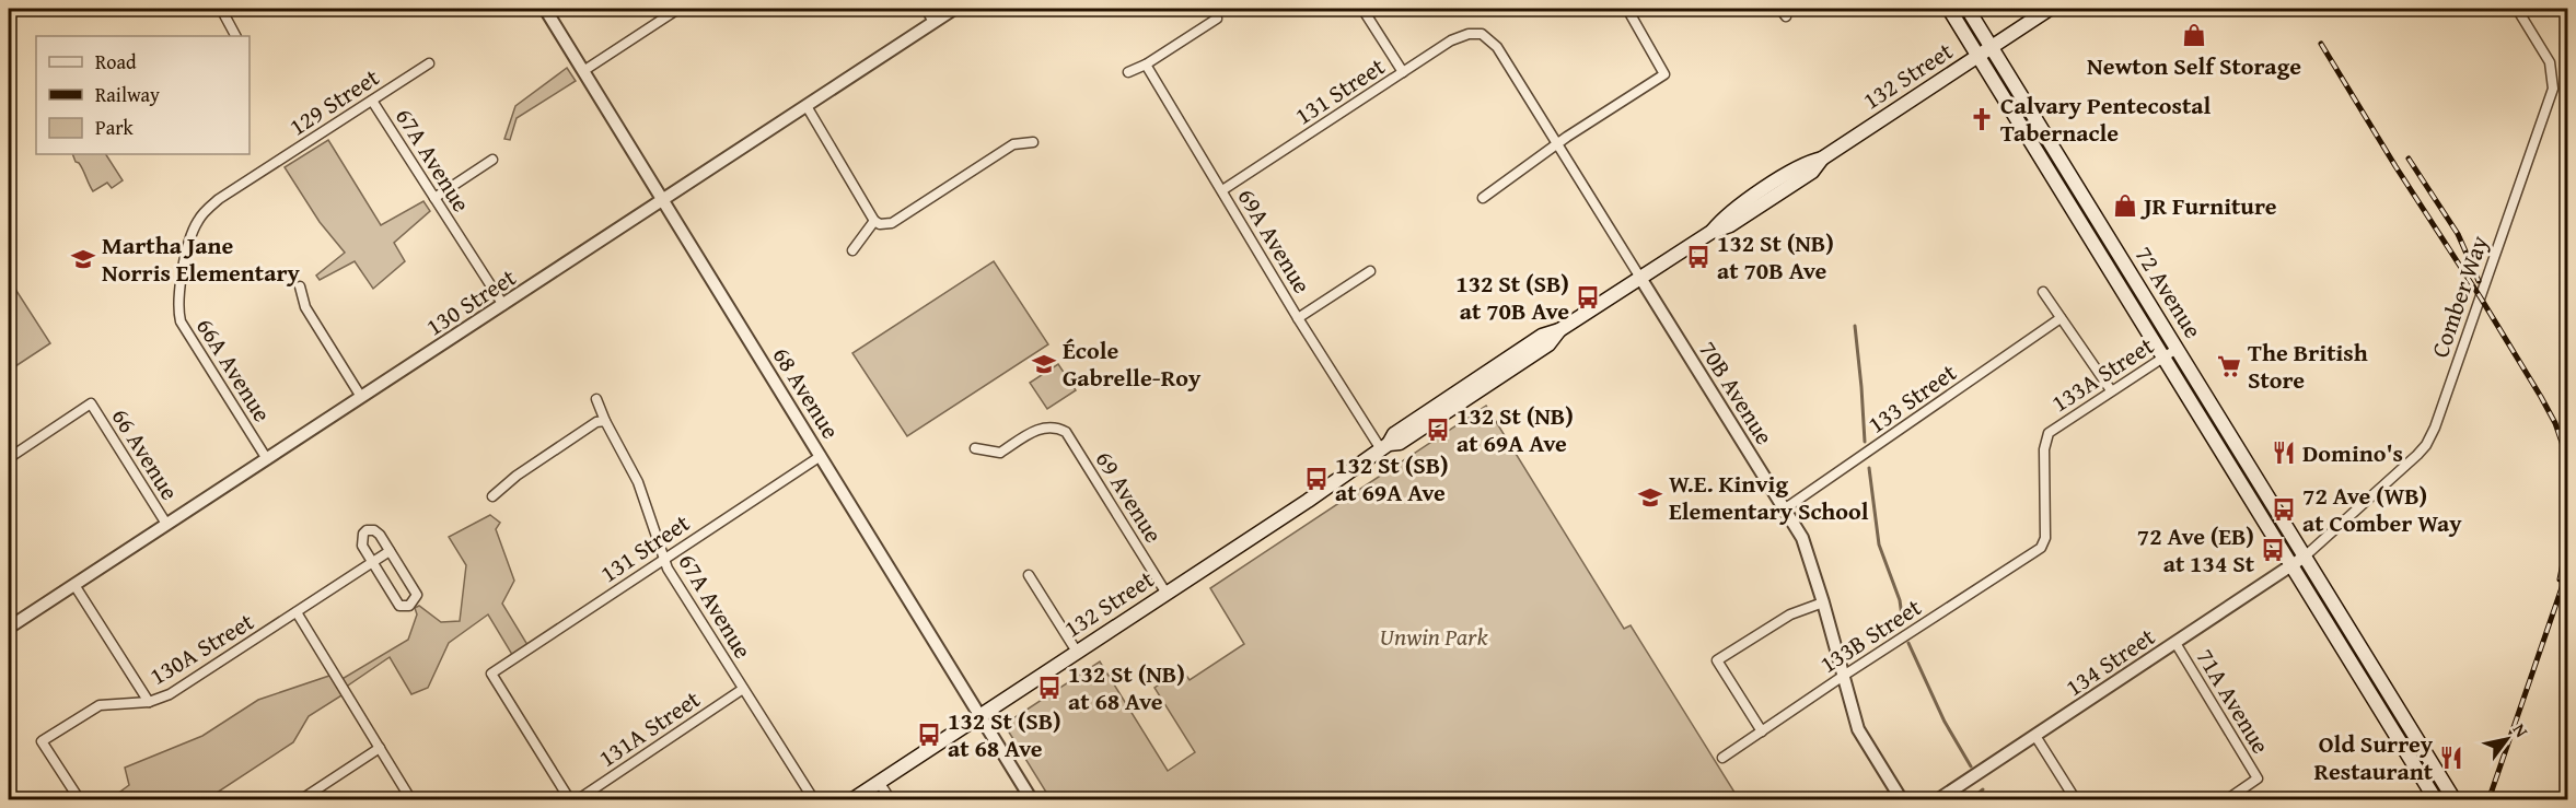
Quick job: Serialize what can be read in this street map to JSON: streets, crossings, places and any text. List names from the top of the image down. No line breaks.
{"streets":{"main road":["132 Street","72 Avenue"],"street":["131 Street","129 Street","67A Avenue","69A Avenue","Comber Way","130 Street","66A Avenue","133A Street","68 Avenue","70B Avenue","133 Street","66 Avenue","69 Avenue","133B Street","130A Street","134 Street","71A Avenue","131A Street"]},"crossings":[["132 Street","69A Avenue"],["132 Street","72 Avenue"],["132 Street","68 Avenue"],["132 Street","70B Avenue"],["132 Street","69 Avenue"],["131 Street","67A Avenue"],["131 Street","69A Avenue"],["131 Street","68 Avenue"],["131 Street","70B Avenue"],["129 Street","67A Avenue"],["129 Street","66A Avenue"],["67A Avenue","130 Street"],["67A Avenue","131A Street"],["72 Avenue","Comber Way"],["72 Avenue","133A Street"],["72 Avenue","134 Street"],["Comber Way","134 Street"],["130 Street","66A Avenue"],["130 Street","68 Avenue"],["130 Street","66 Avenue"],["133A Street","133B Street"],["70B Avenue","133 Street"],["70B Avenue","133B Street"],["134 Street","71A Avenue"]],"parks":["Unwin Park"],"places":{"shop":["Newton Self Storage","JR Furniture"],"church":["Calvary Pentecostal Tabernacle"],"bus stop":["132 St (NB) at 70B Ave","132 St (SB) at 70B Ave","132 St (NB) at 69A Ave","132 St (SB) at 69A Ave","72 Ave (WB) at Comber Way","72 Ave (EB) at 134 St","132 St (NB) at 68 Ave","132 St (SB) at 68 Ave"],"school or university":["Martha Jane Norris Elementary","École Gabrelle-Roy","W.E. Kinvig Elementary School"],"supermarket":["The British Store"],"restaurant":["Domino's","Old Surrey Restaurant"]},"legend":["Road","Railway","Park"],"north":"top right"}
